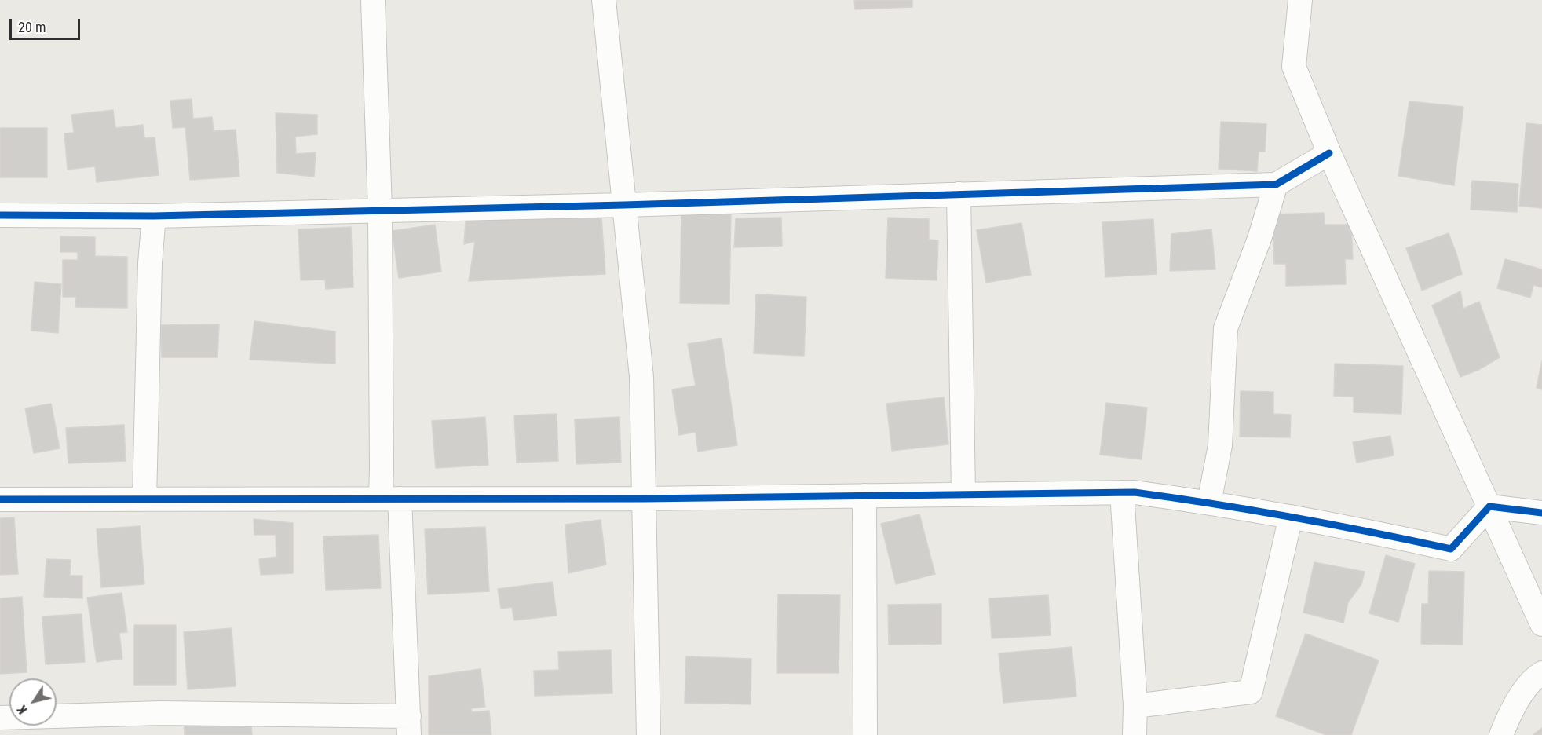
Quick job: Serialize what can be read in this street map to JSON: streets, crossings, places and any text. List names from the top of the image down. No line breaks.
{"scale_bar":"20 m","north":"bottom left"}
